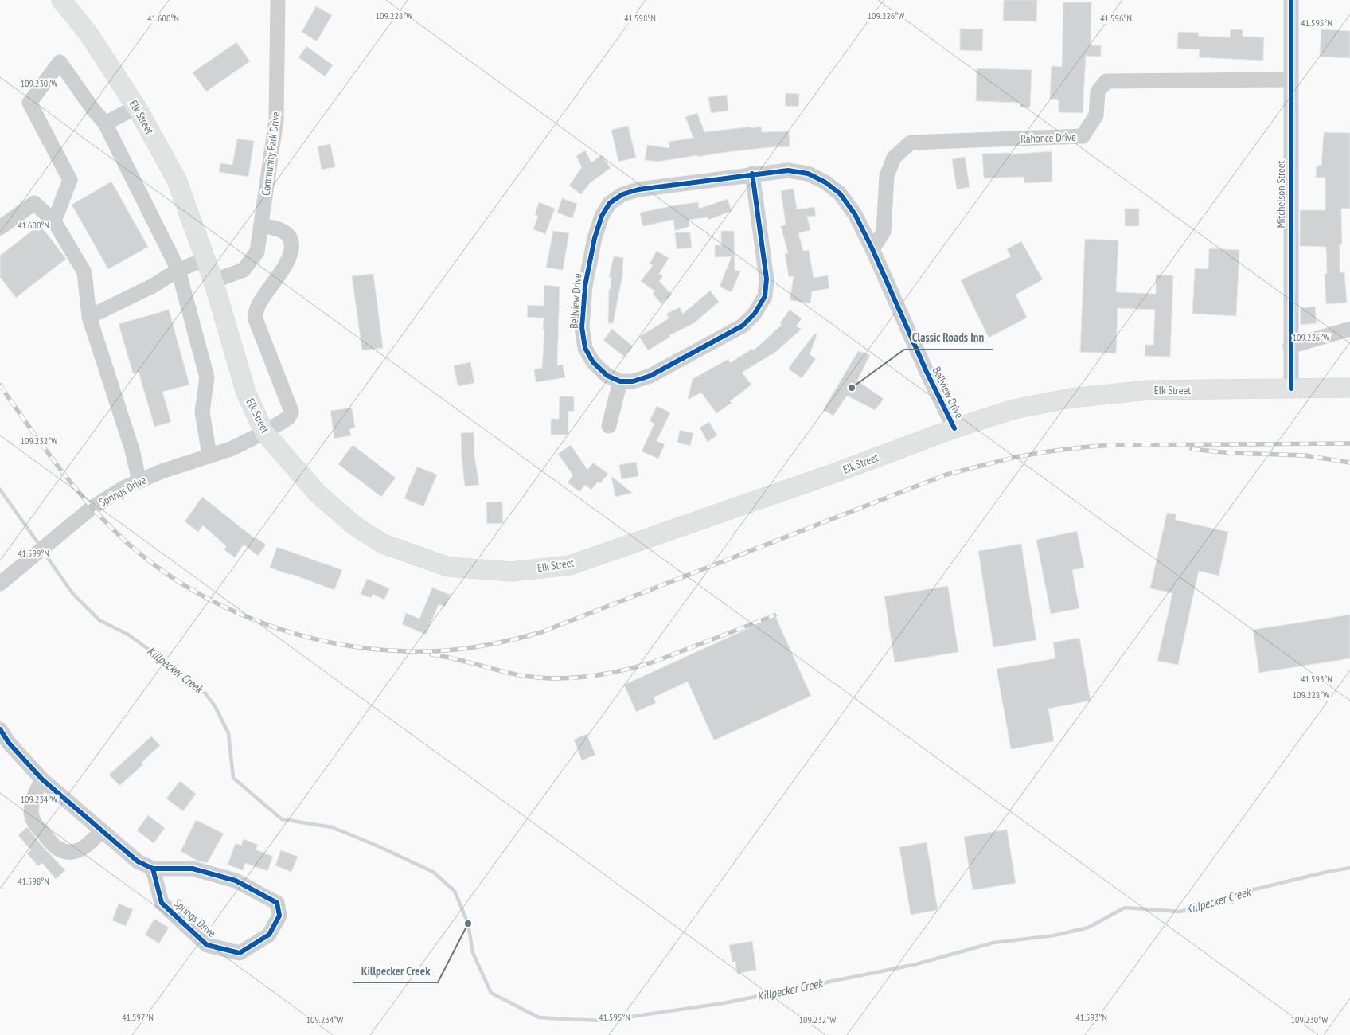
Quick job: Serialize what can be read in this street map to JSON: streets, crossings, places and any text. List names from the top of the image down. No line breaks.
{"streets":{"main road":["Elk Street"],"street":["Rahonce Drive","Community Park Drive","Mitchelson Street","Bellview Drive","Springs Drive"]},"crossings":[["Elk Street","Community Park Drive"],["Elk Street","Mitchelson Street"],["Elk Street","Bellview Drive"],["Elk Street","Springs Drive"],["Rahonce Drive","Mitchelson Street"],["Rahonce Drive","Bellview Drive"],["Community Park Drive","Springs Drive"]],"water":["Killpecker Creek"],"places":["Classic Roads Inn","Killpecker Creek"],"coordinates":["109.228°W","109.226°W","41.600°N","41.598°N","41.596°N","41.595°N","109.230°W","109.232°W","41.599°N","41.593°N","109.234°W","41.597°N"]}
